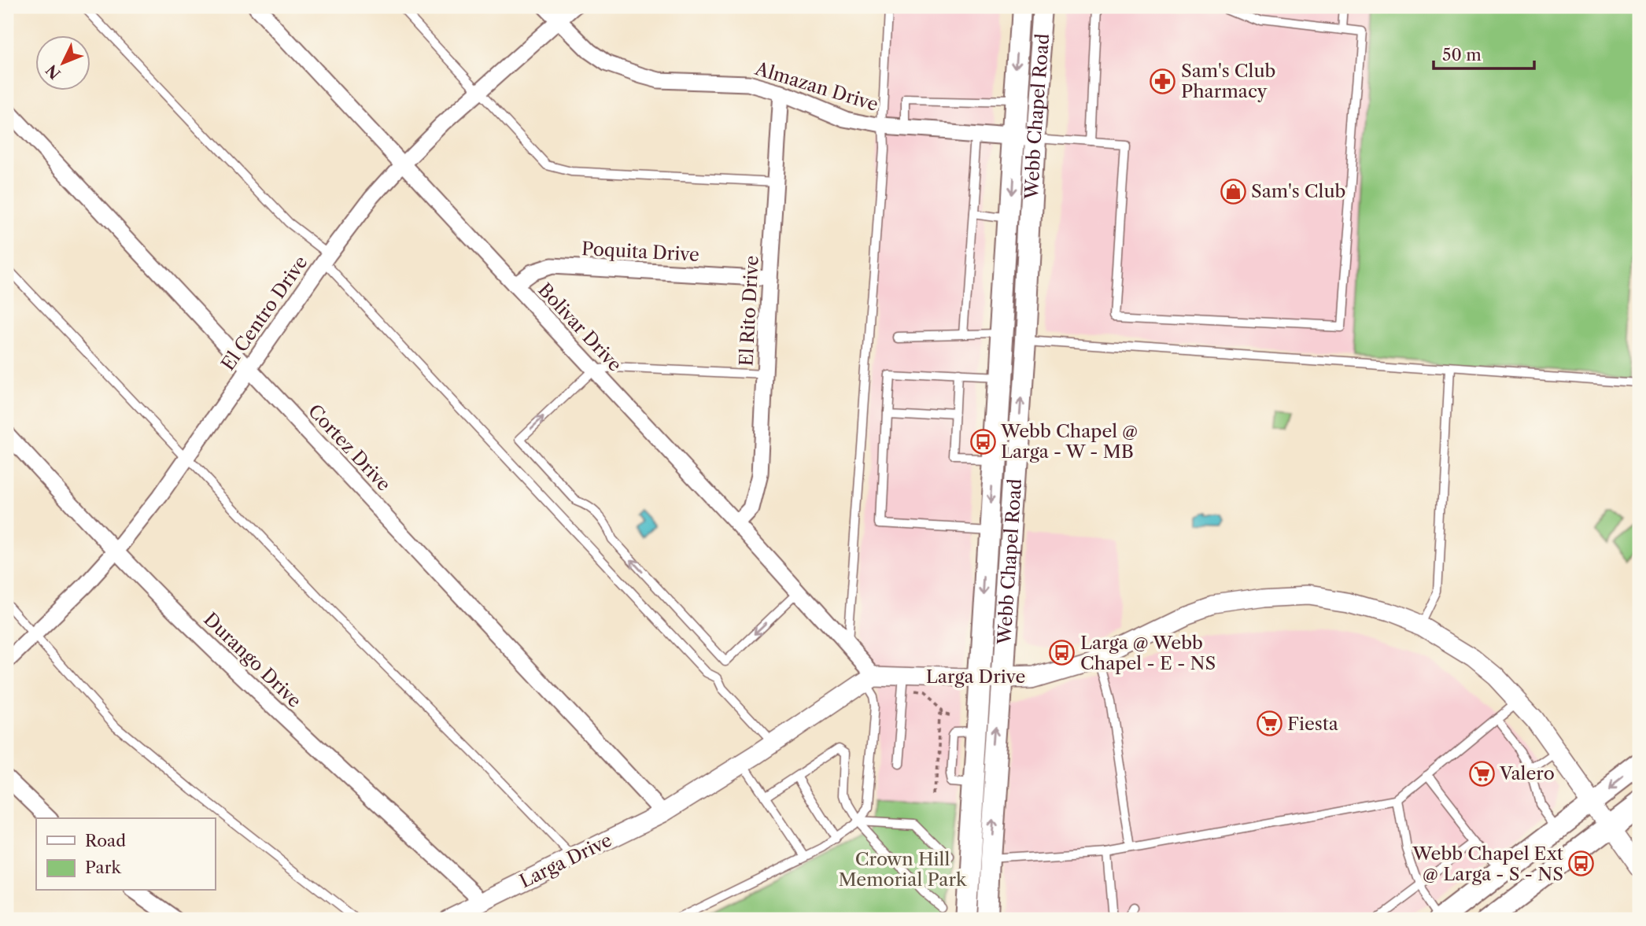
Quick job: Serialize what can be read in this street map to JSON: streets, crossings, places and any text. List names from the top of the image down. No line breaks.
{"streets":{"main road":["Webb Chapel Road"],"street":["Almazan Drive","Poquita Drive","El Rito Drive","El Centro Drive","Bolivar Drive","Cortez Drive","Durango Drive","Larga Drive"]},"crossings":[["Almazan Drive","Webb Chapel Road"],["Almazan Drive","El Rito Drive"],["Almazan Drive","El Centro Drive"],["Webb Chapel Road","Larga Drive"],["Poquita Drive","El Rito Drive"],["Poquita Drive","Bolivar Drive"],["El Rito Drive","Bolivar Drive"],["El Centro Drive","Bolivar Drive"],["El Centro Drive","Cortez Drive"],["El Centro Drive","Durango Drive"],["Bolivar Drive","Larga Drive"],["Cortez Drive","Larga Drive"],["Durango Drive","Larga Drive"]],"parks":["Crown Hill Memorial Park"],"places":{"pharmacy":["Sam's Club Pharmacy"],"shop":["Sam's Club"],"bus stop":["Webb Chapel @ Larga - W - MB","Larga @ Webb Chapel - E - NS","Webb Chapel Ext @ Larga - S - NS"],"supermarket":["Fiesta","Valero"]},"legend":["Road","Park"],"scale_bar":"50 m","north":"bottom left"}
